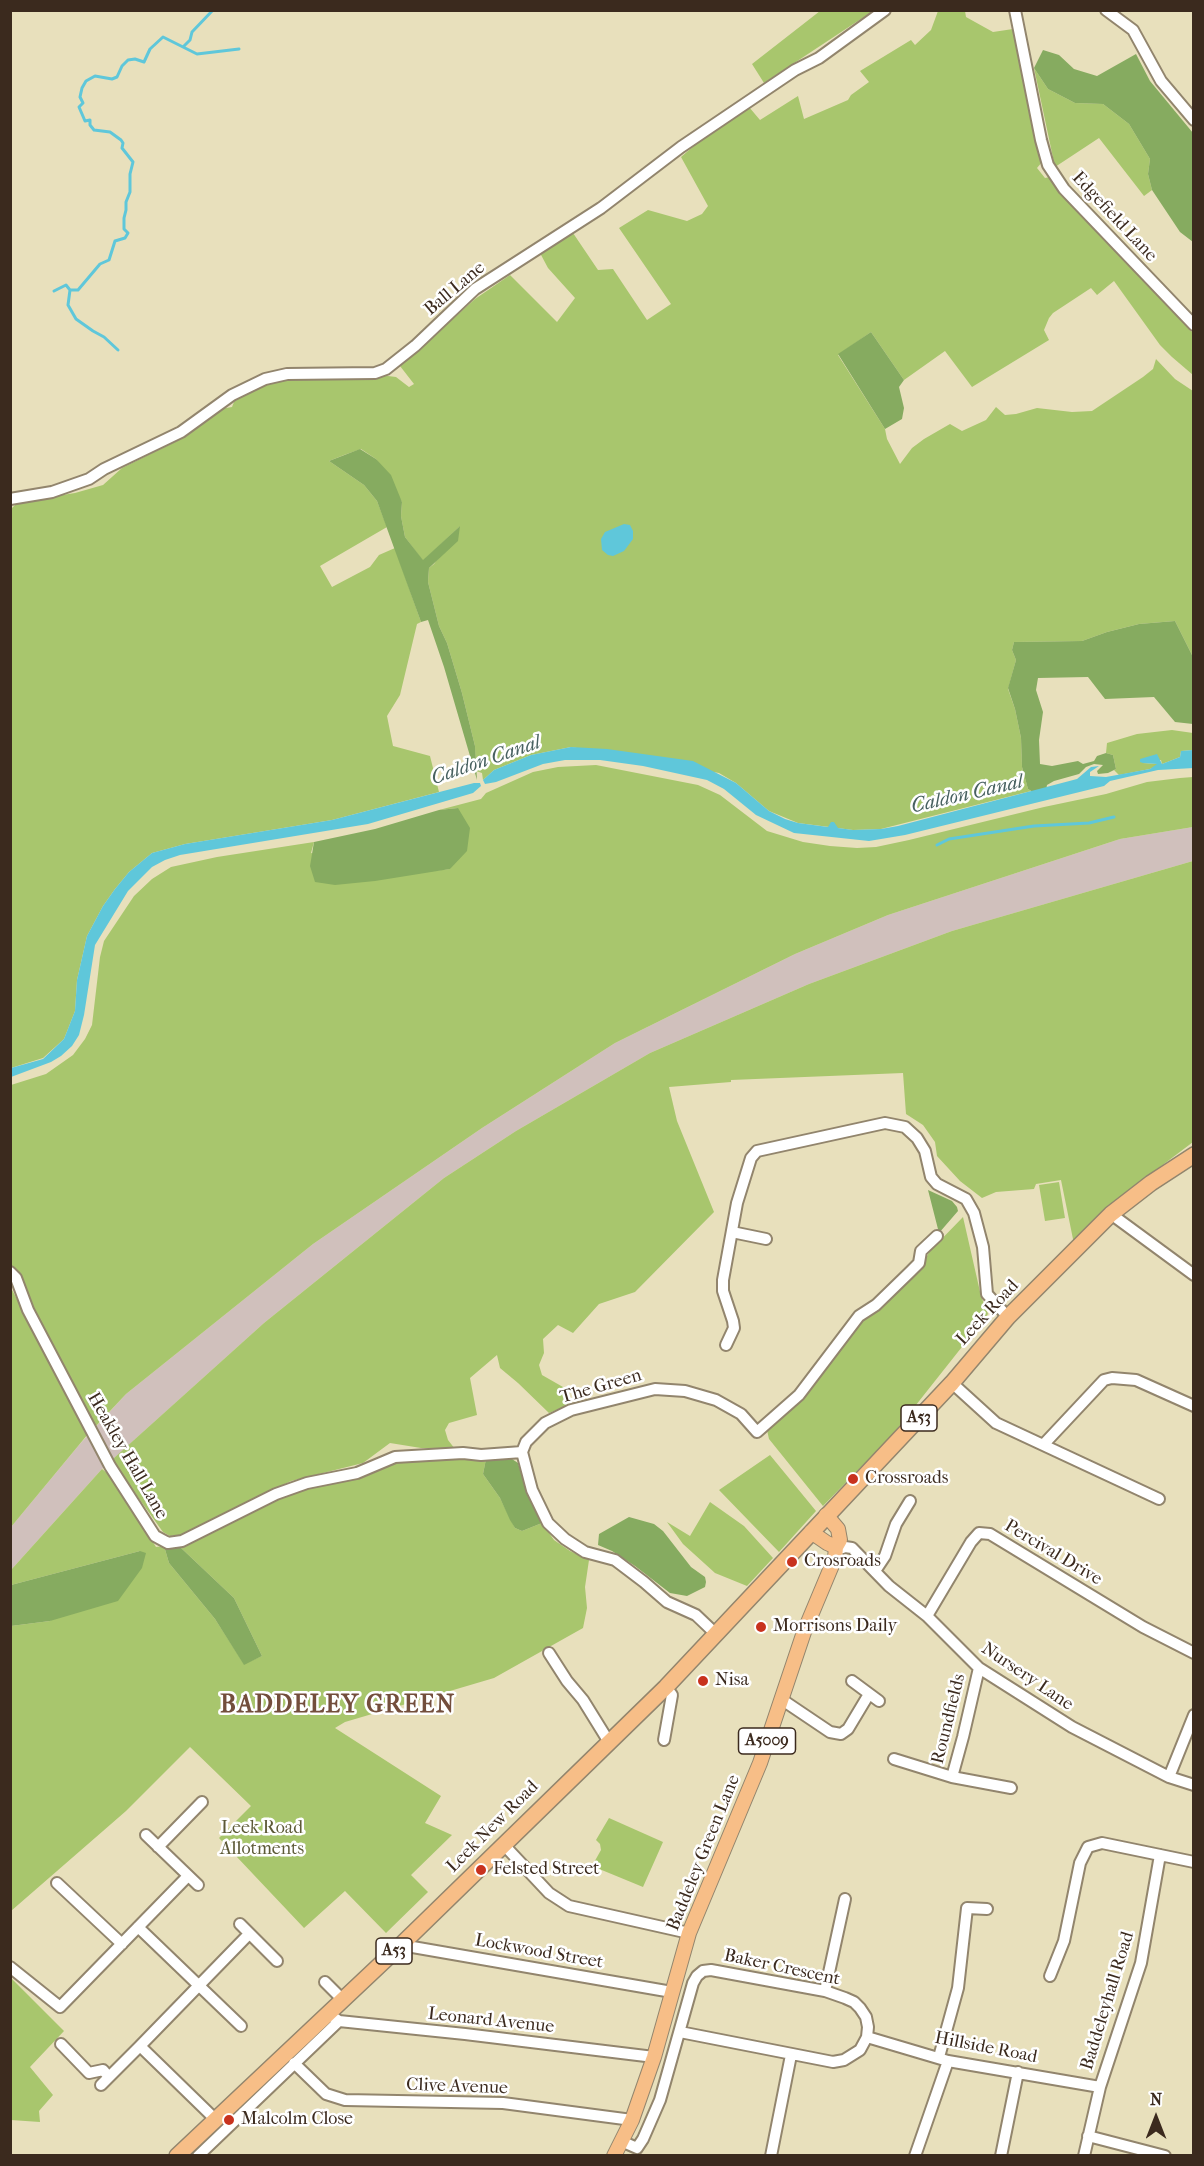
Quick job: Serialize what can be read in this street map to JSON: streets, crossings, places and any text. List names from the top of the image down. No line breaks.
{"streets":{"highway":["Leek Road","A53","Leek New Road"],"main road":["A5009","Baddeley Green Lane"],"street":["Edgefield Lane","Ball Lane","The Green","Heakley Hall Lane","Percival Drive","Nursery Lane","Roundfields","Lockwood Street","Baker Crescent","Baddeleyhall Road","Leonard Avenue","Hillside Road","Clive Avenue"]},"crossings":[["Leek Road","Leek New Road"],["The Green","Heakley Hall Lane"],["Percival Drive","Nursery Lane"],["Nursery Lane","Roundfields"],["Nursery Lane","Baddeley Green Lane"],["Leek New Road","Lockwood Street"],["Leek New Road","Leonard Avenue"],["Leek New Road","Clive Avenue"],["Baddeley Green Lane","Lockwood Street"],["Baddeley Green Lane","Leonard Avenue"],["Baddeley Green Lane","Clive Avenue"],["Lockwood Street","Baker Crescent"],["Baker Crescent","Hillside Road"],["Baddeleyhall Road","Hillside Road"]],"districts":["BADDELEY GREEN"],"water":["Caldon Canal"],"parks":["Leek Road Allotments"],"places":["Crossroads","Crosroads","Morrisons Daily","Nisa","Felsted Street","Malcolm Close"],"north":"top"}
